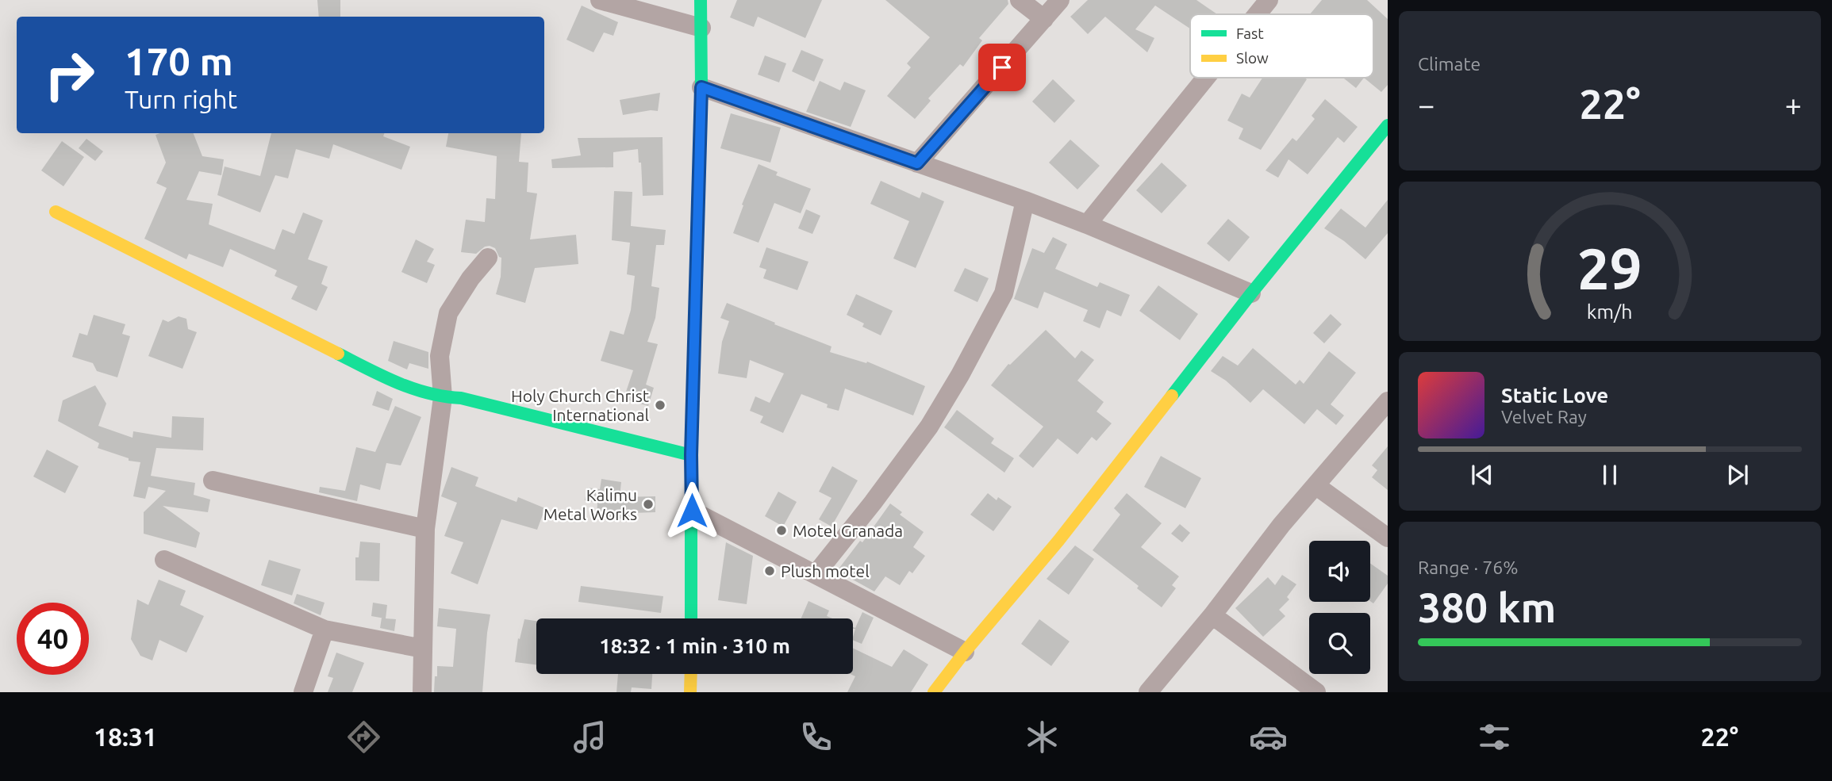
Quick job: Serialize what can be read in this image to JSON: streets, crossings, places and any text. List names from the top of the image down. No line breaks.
{"places":["Holy Church Christ International","Kalimu Metal Works","Motel Granada","Plush motel"],"legend":["Fast","Slow"],"page":{"tile":["Climate",["Range · 76%","380 km"]],"turn":["170 m","Turn right"],"heat":["−","22°","+"],"song":["Static Love","Velvet Ray"],"limit":"40","trip":"18:32 · 1 min · 310 m","tabs":["18:31","22°"],"gauge":["29","km/h"]}}
